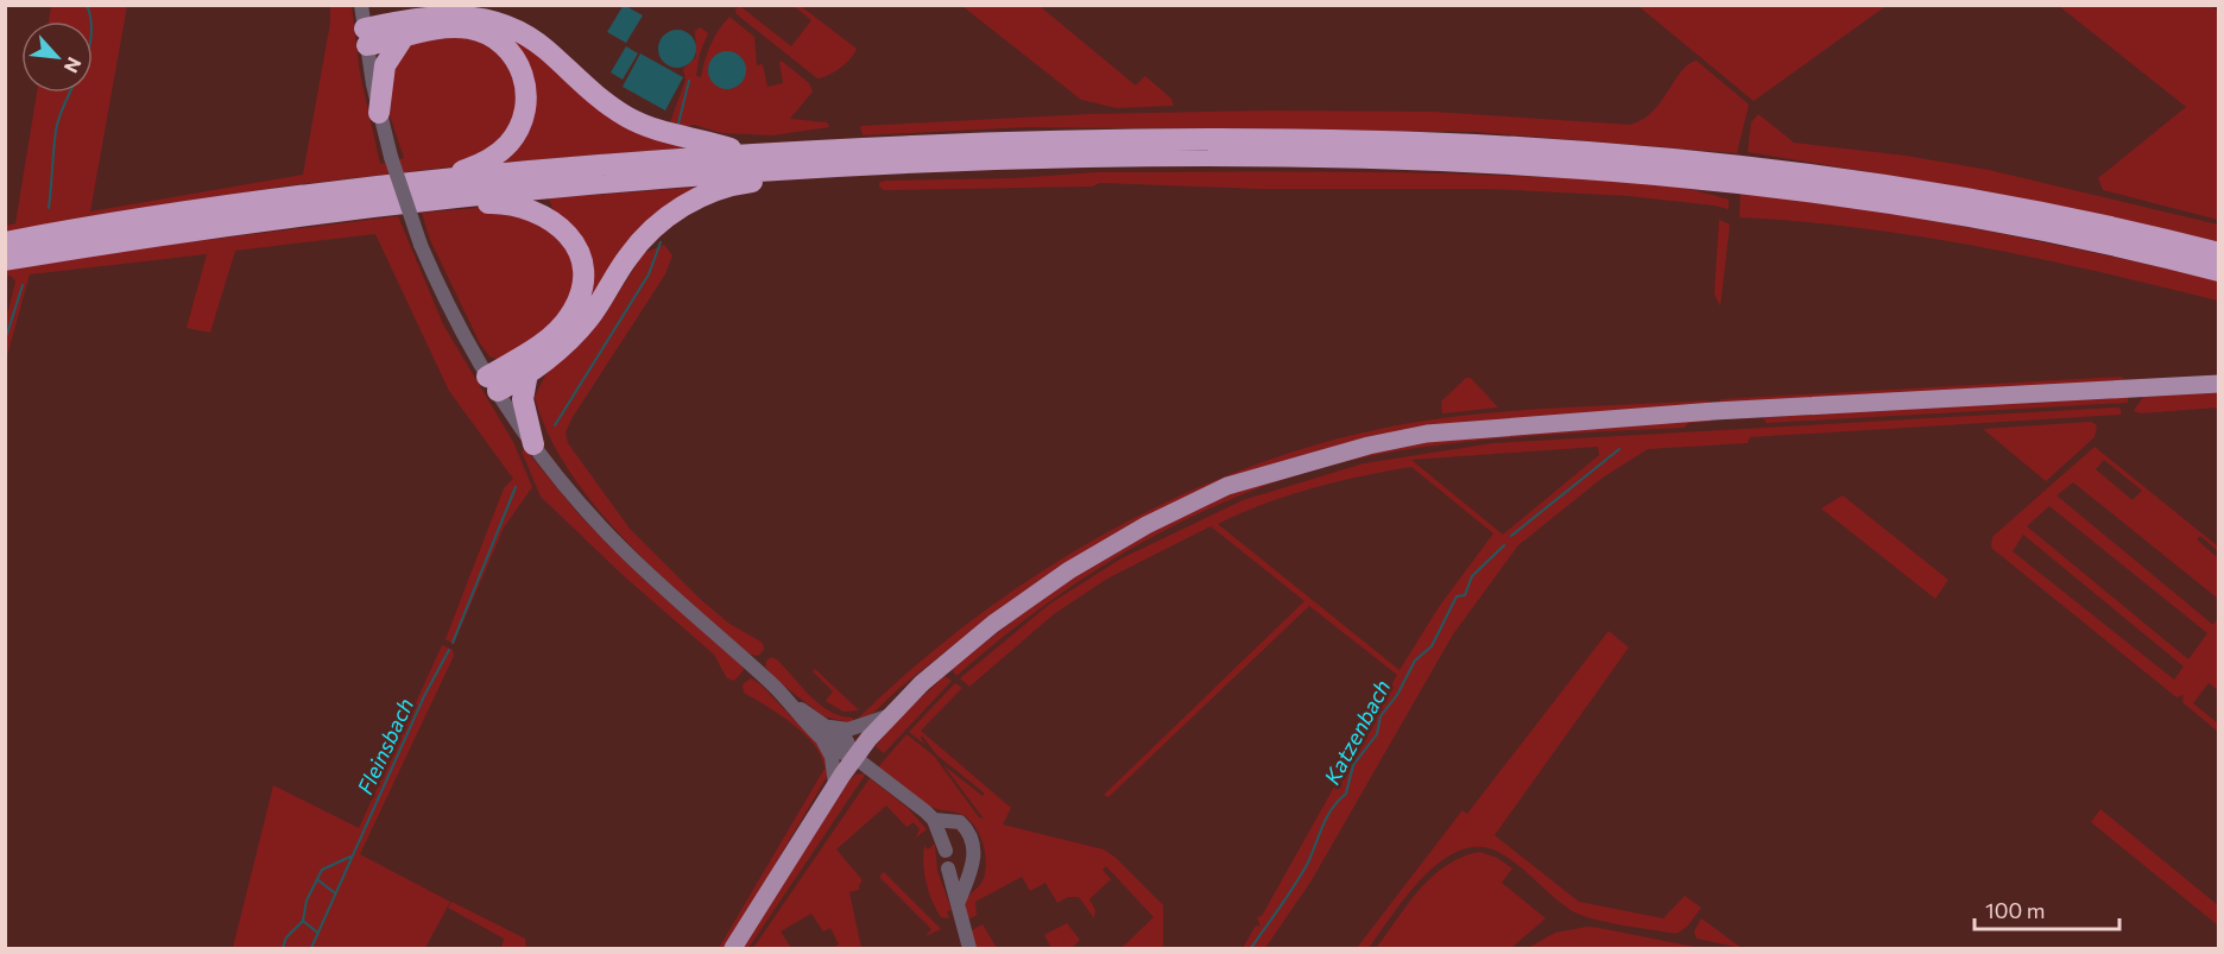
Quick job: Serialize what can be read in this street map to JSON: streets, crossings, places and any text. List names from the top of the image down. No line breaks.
{"water":["Katzenbach","Fleinsbach"],"scale_bar":"100 m","north":"bottom right"}
